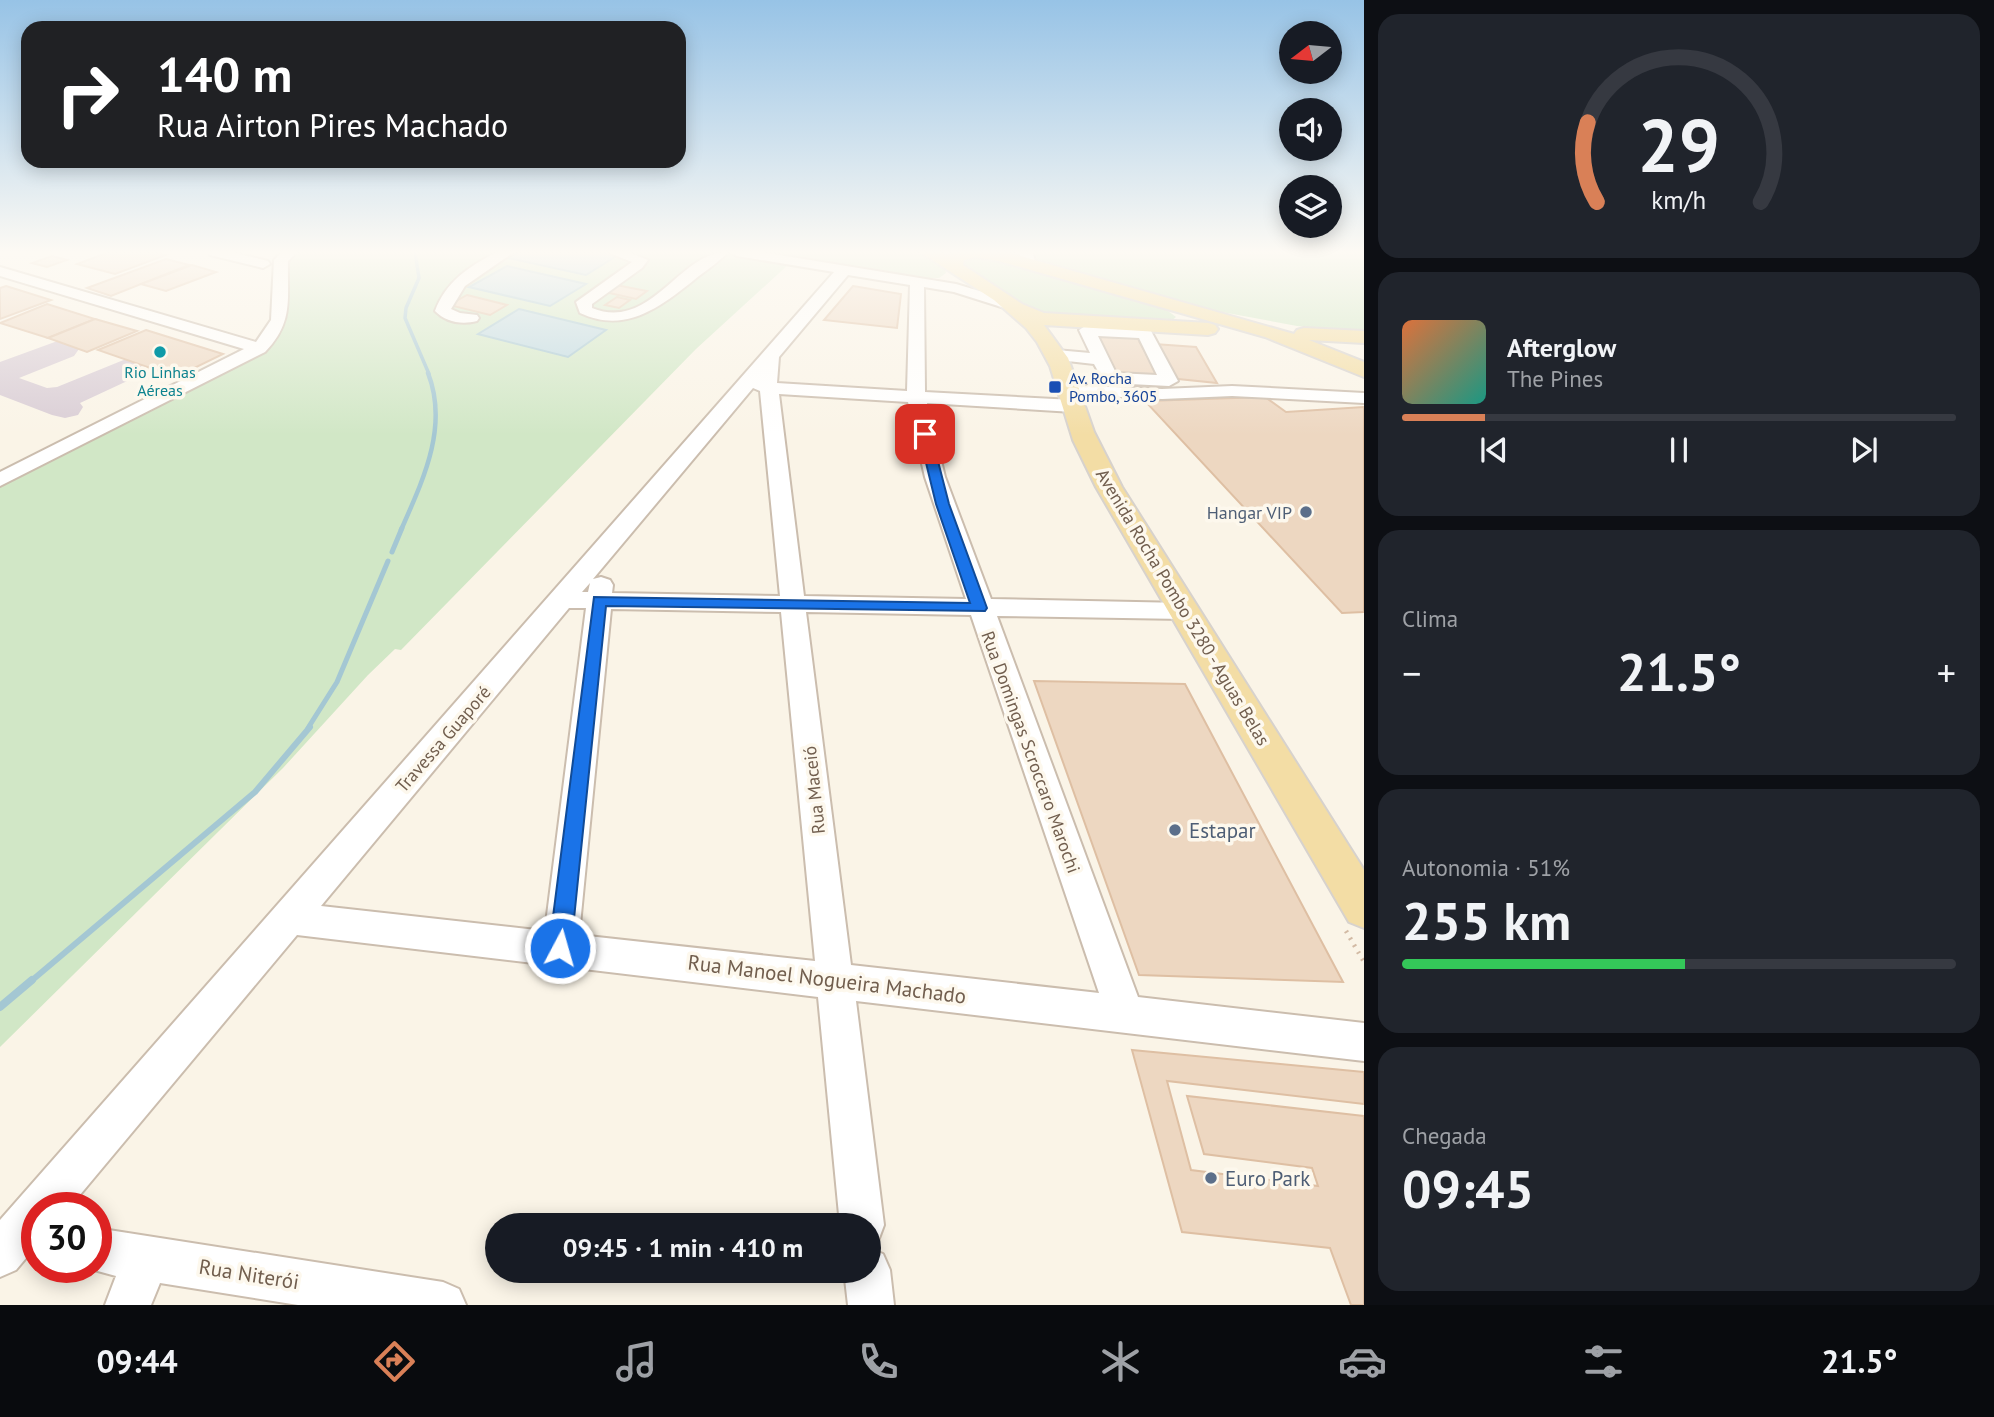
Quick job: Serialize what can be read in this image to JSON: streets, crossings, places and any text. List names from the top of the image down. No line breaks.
{"streets":{"main road":["Avenida Rocha Pombo 3280 - Aguas Belas"],"street":["Travessa Guaporé","Rua Domingas Scroccaro Marochi","Rua Maceió","Rua Manoel Nogueira Machado","Rua Niterói"]},"crossings":[["Travessa Guaporé","Rua Maceió"],["Travessa Guaporé","Rua Manoel Nogueira Machado"],["Rua Domingas Scroccaro Marochi","Rua Manoel Nogueira Machado"],["Rua Maceió","Rua Manoel Nogueira Machado"]],"places":{"other":["Rio Linhas Aéreas","Hangar VIP","Estapar","Euro Park"],"transit":["Av. Rocha Pombo, 3605"]},"north":"left","page":{"turn":["140 m","Rua Airton Pires Machado"],"song":["Afterglow","The Pines"],"tile":["Clima",["Autonomia · 51%","255 km"],["Chegada","09:45"]],"heat":["−","21.5°","+"],"limit":"30","trip":"09:45 · 1 min · 410 m","tabs":["09:44","21.5°"],"gauge":["29","km/h"]}}
